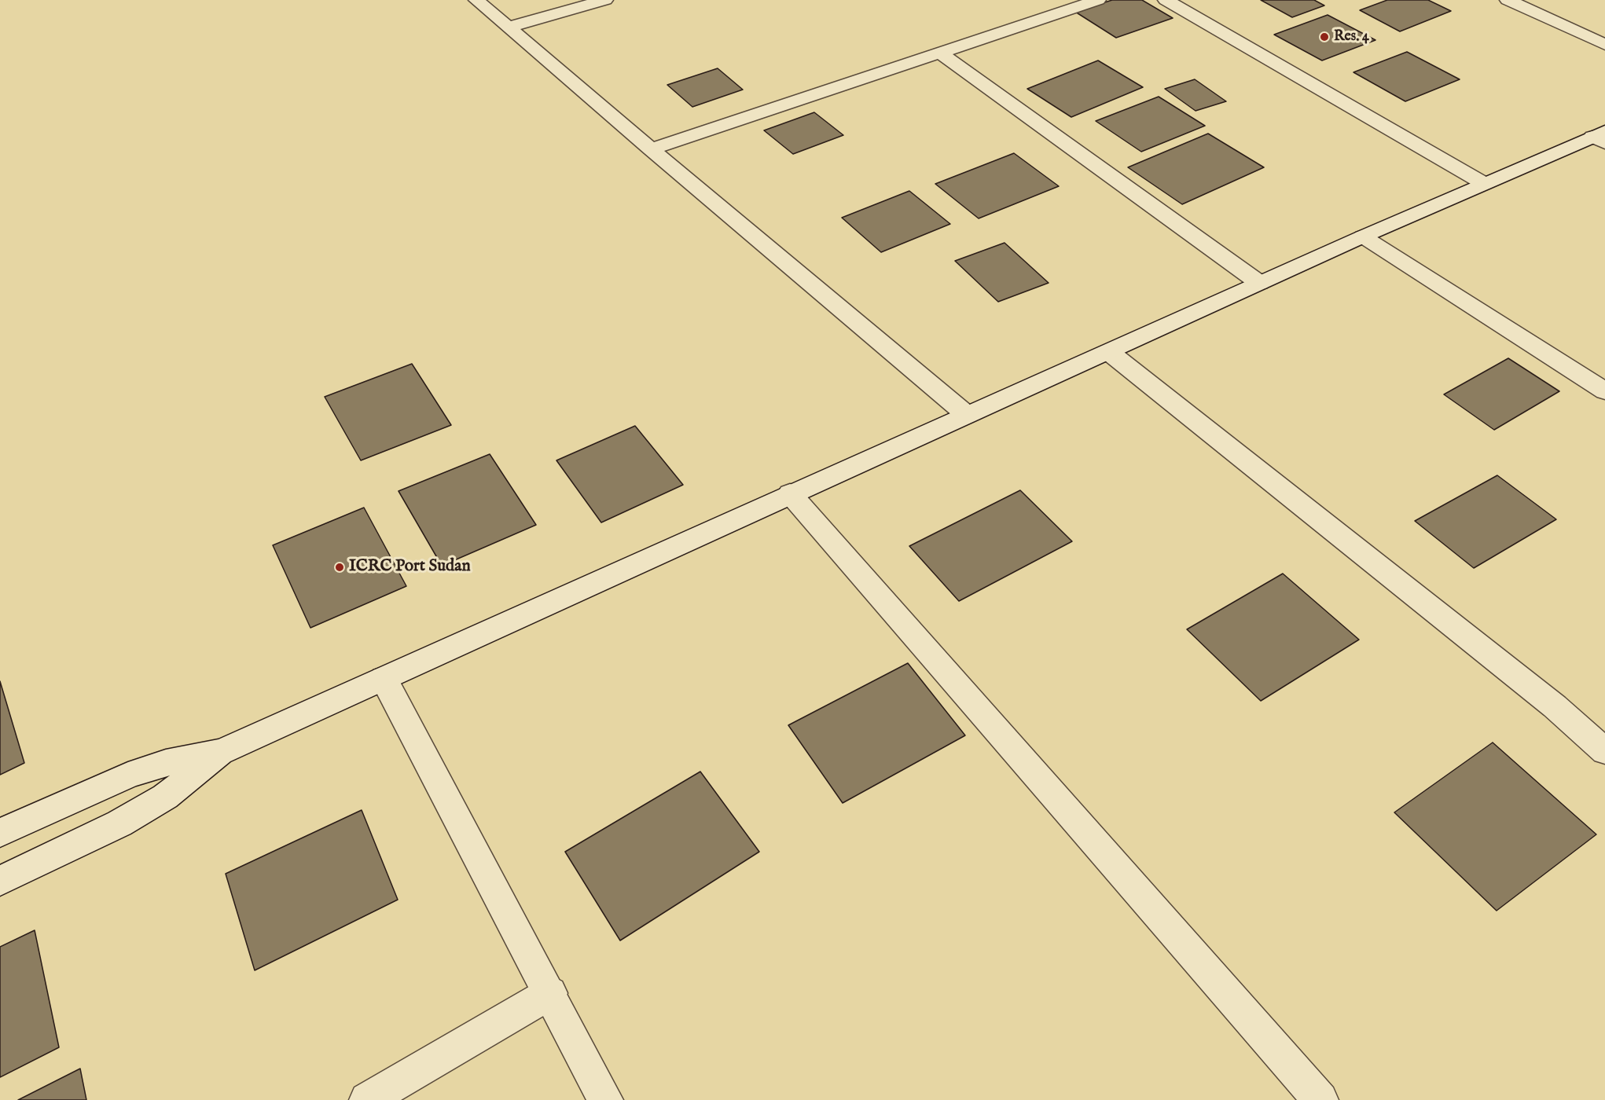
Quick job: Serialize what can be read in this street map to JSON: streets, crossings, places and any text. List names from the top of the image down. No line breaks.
{"places":["Res. 4","ICRC Port Sudan"]}
